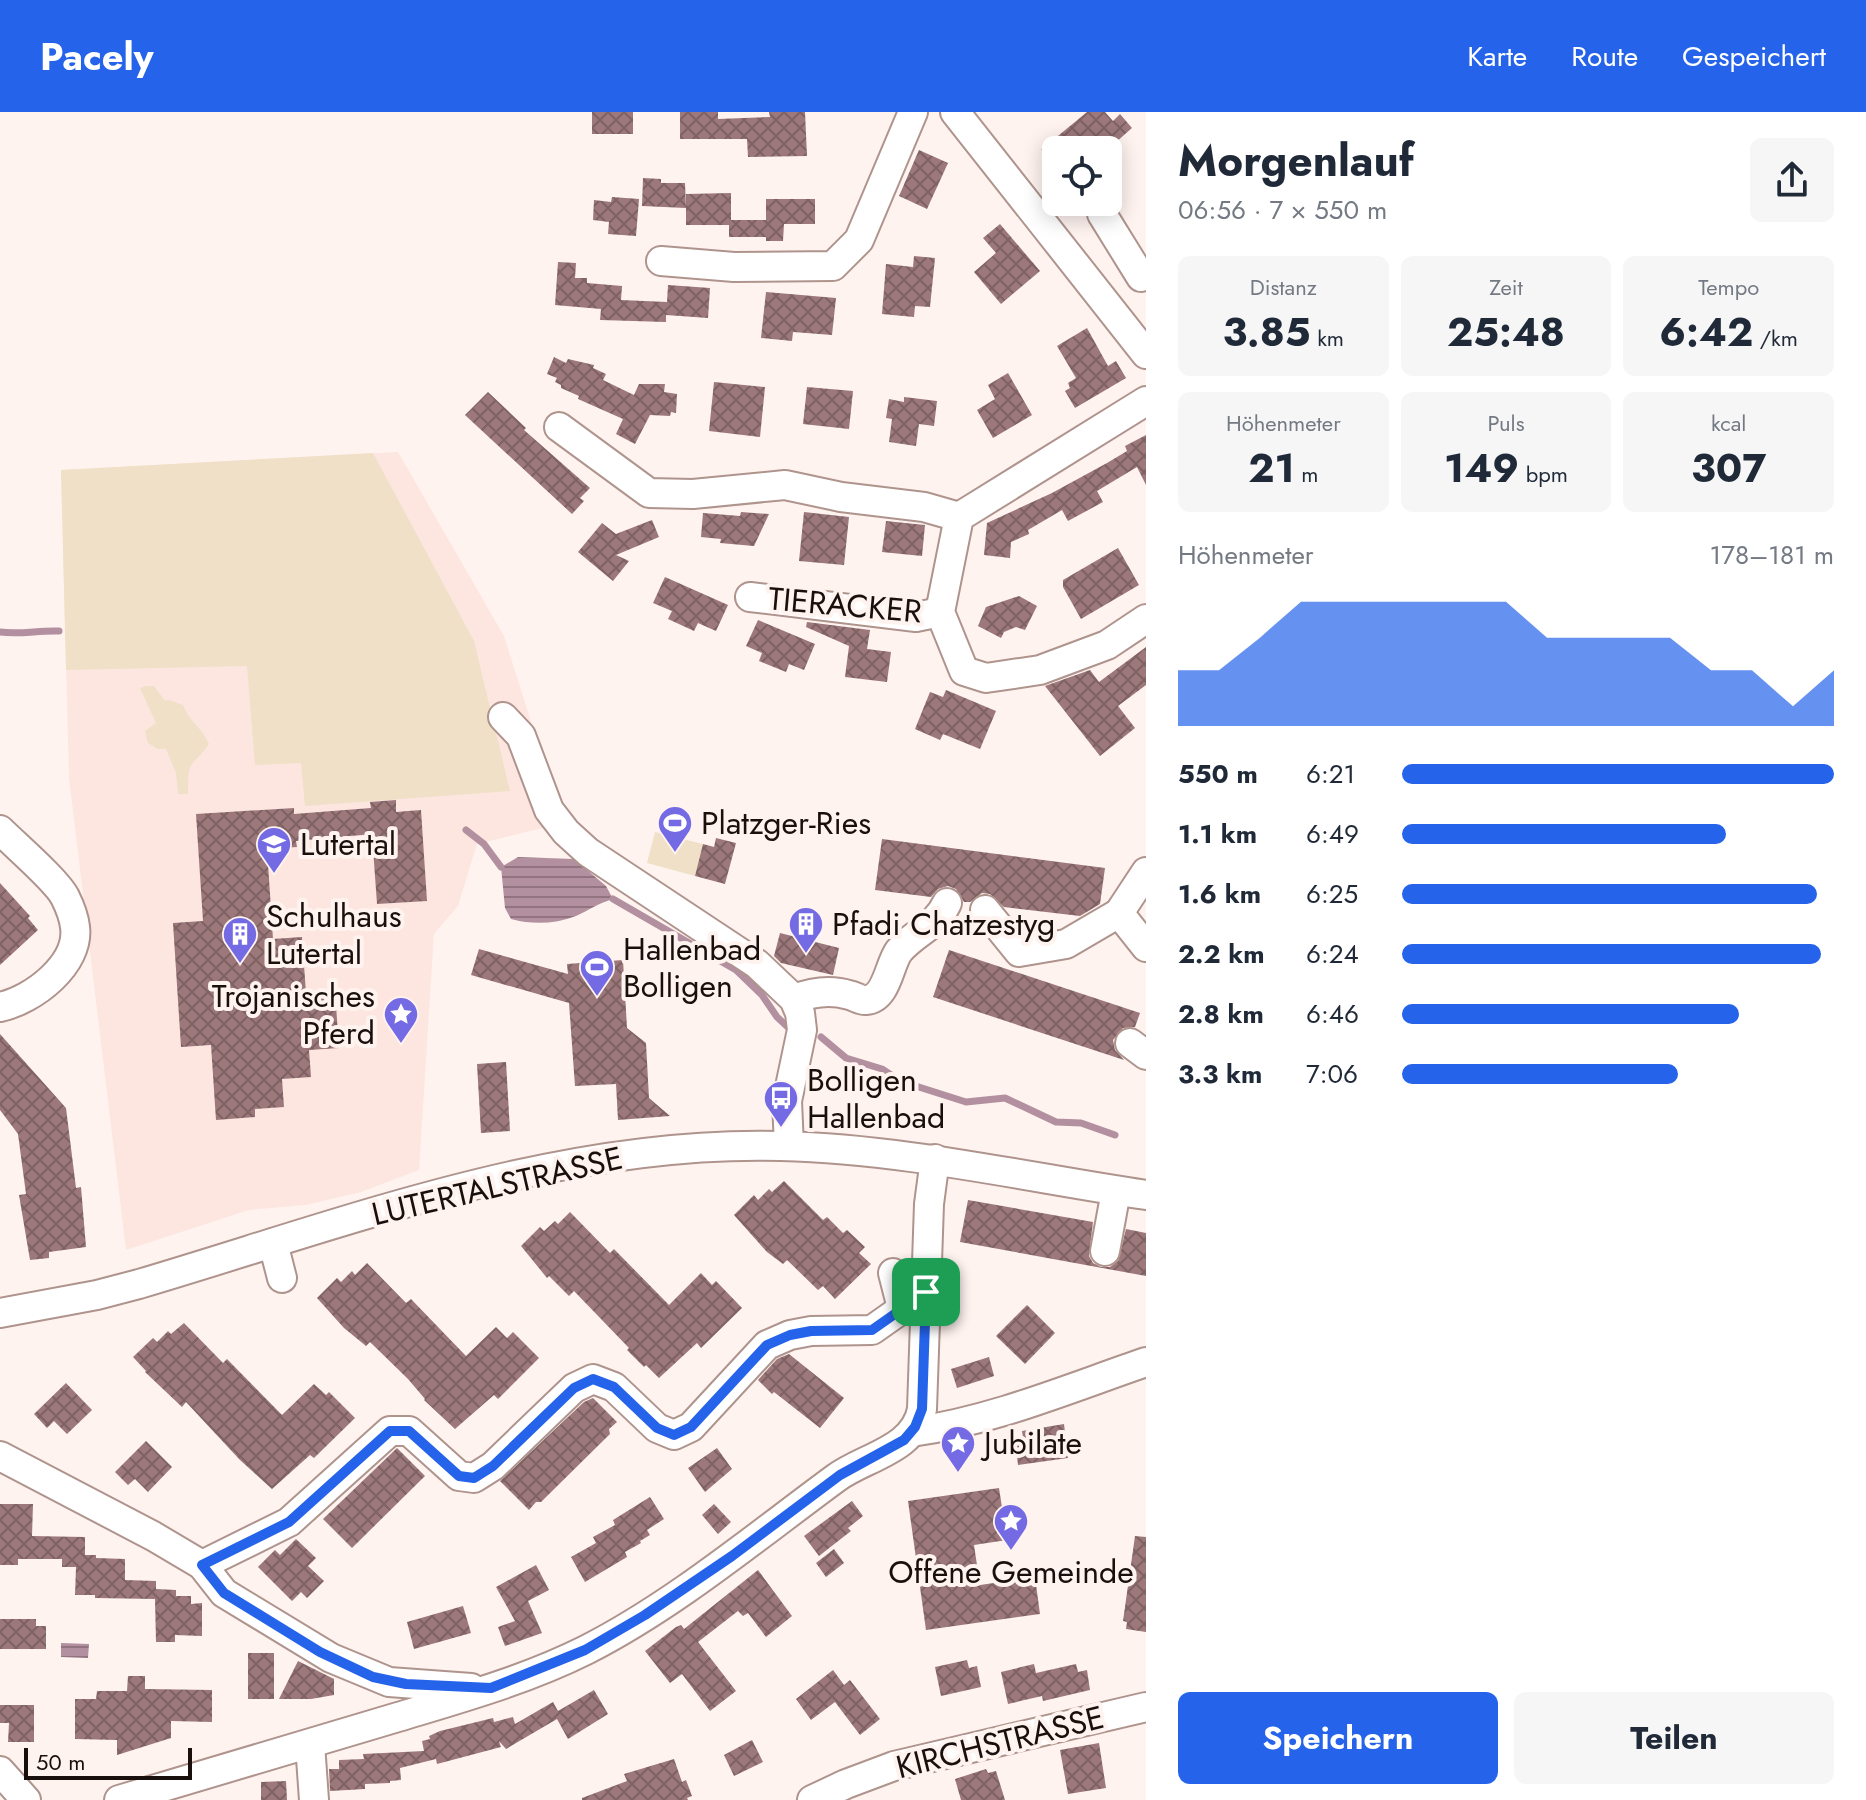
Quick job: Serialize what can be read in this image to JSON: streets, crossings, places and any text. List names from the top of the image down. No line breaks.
{"streets":{"street":["TIERACKER","LUTERTALSTRASSE","KIRCHSTRASSE"]},"places":{"sports":["Platzger-Ries","Hallenbad Bolligen"],"school or university":["Lutertal"],"building":["Pfadi Chatzestyg","Schulhaus Lutertal"],"place":["Trojanisches Pferd","Jubilate","Offene Gemeinde"],"bus stop":["Bolligen Hallenbad"]},"scale_bar":"50 m","page":{"header":"Pacely","nav":["Karte","Route","Gespeichert"],"heading":["Morgenlauf","06:56 · 7 × 550 m"],"stats":[["Distanz","3.85 km"],["Zeit","25:48"],["Tempo","6:42 /km"],["Höhenmeter","21 m"],["Puls","149 bpm"],["kcal","307"]],"chart":["Höhenmeter","178–181 m"],"list":[{"name":"550 m","note":"6:21"},{"name":"1.1 km","note":"6:49"},{"name":"1.6 km","note":"6:25"},{"name":"2.2 km","note":"6:24"},{"name":"2.8 km","note":"6:46"},{"name":"3.3 km","note":"7:06"}],"buttons":["Speichern","Teilen"],"scale":"50 m"}}
